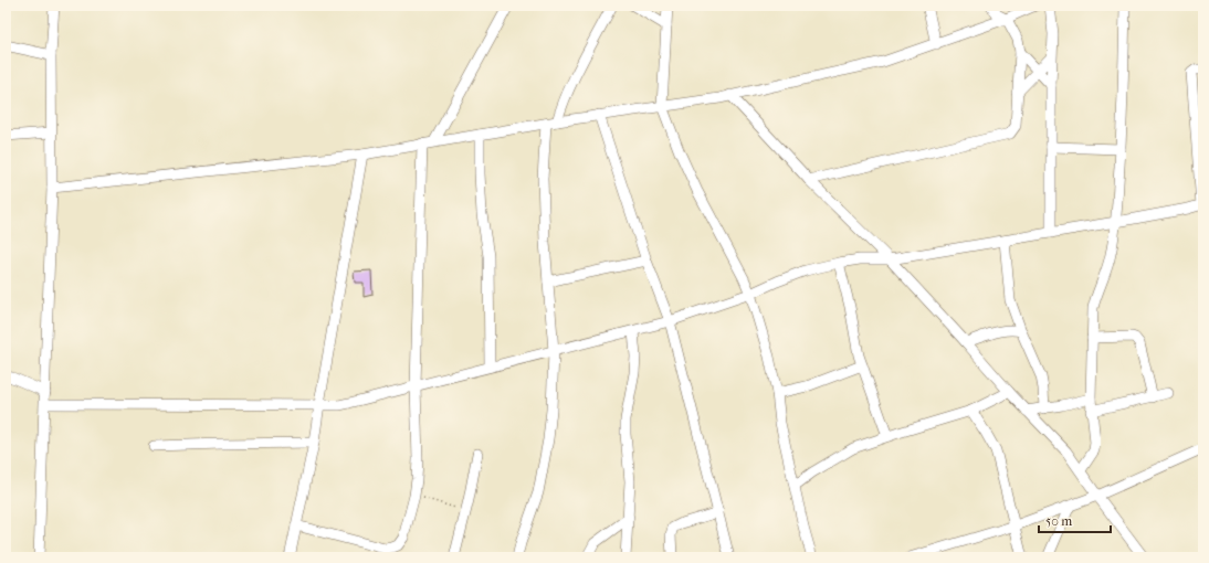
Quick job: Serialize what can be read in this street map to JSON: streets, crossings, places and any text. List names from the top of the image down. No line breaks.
{"scale_bar":"50 m"}
